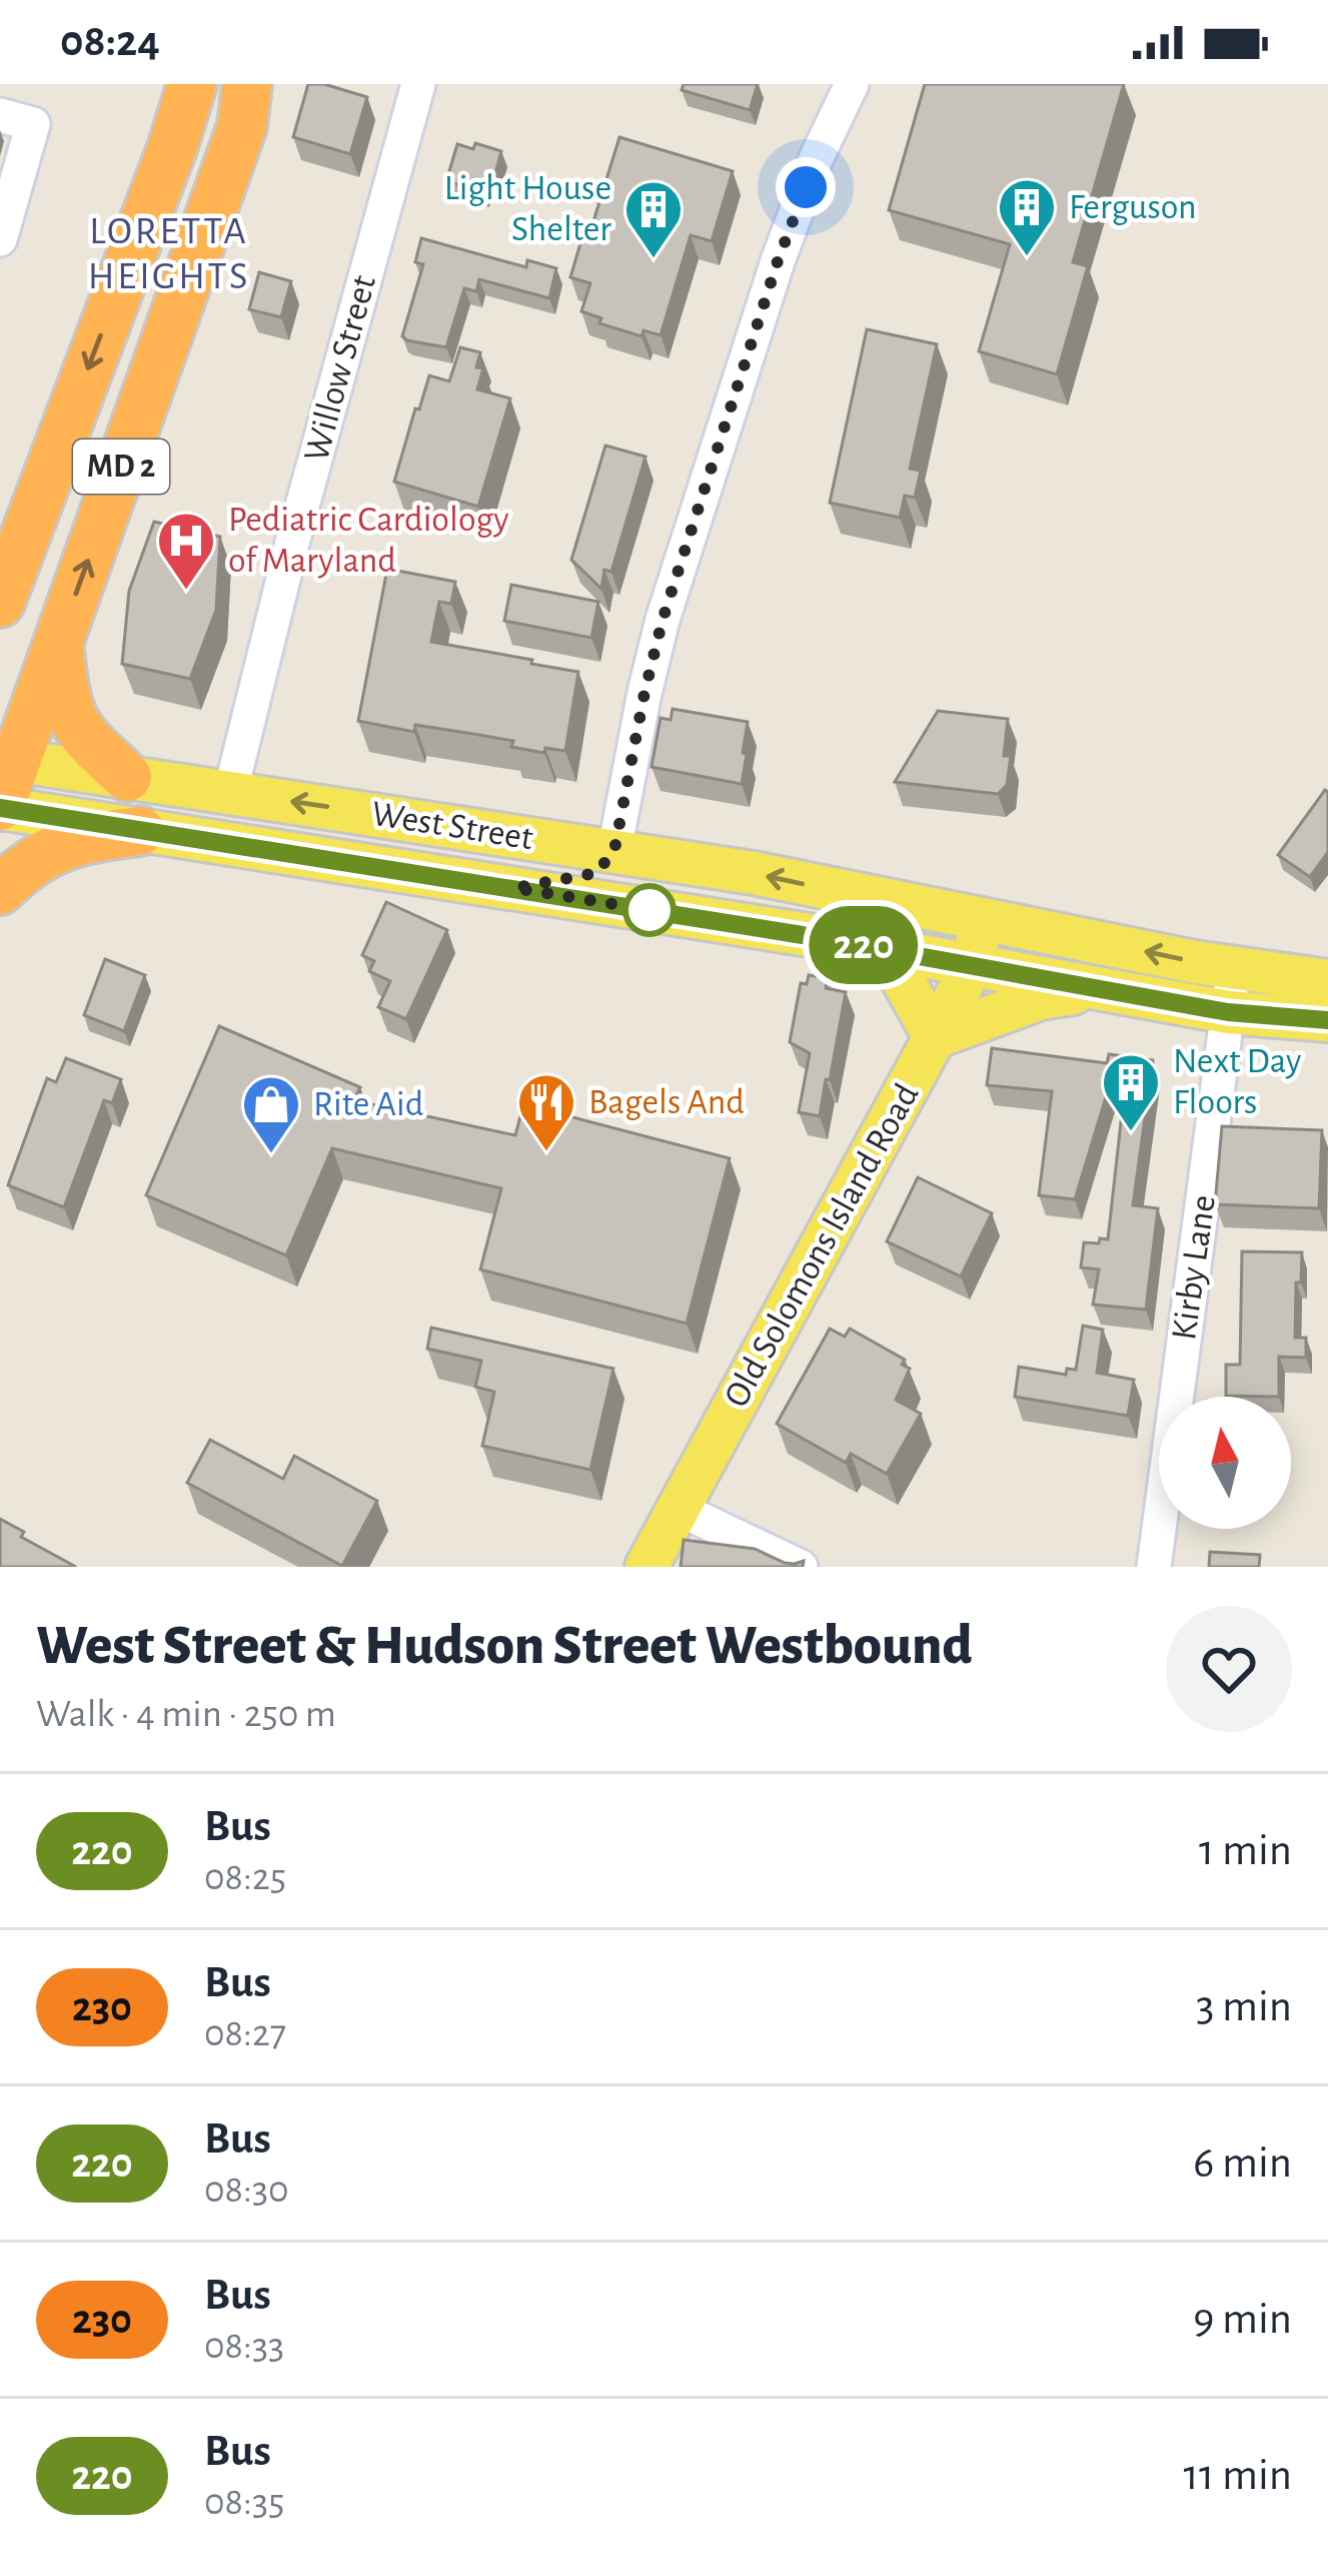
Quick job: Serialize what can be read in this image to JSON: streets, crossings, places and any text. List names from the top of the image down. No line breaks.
{"streets":{"highway":["MD 2"],"main road":["West Street","Old Solomons Island Road"],"street":["Willow Street","Kirby Lane"]},"crossings":[["Willow Street","West Street"],["MD 2","West Street"],["West Street","Old Solomons Island Road"],["West Street","Kirby Lane"]],"districts":["LORETTA HEIGHTS"],"places":{"building":["Ferguson","Light House Shelter","Next Day Floors"],"hospital":["Pediatric Cardiology of Maryland"],"restaurant":["Bagels And"],"shop":["Rite Aid"]},"lines":["bus line 220"],"north":"top","page":{"status":"08:24","on_map":"220","heading":["West Street & Hudson Street Westbound","Walk · 4 min · 250 m"],"list":[{"mark":"220","name":"Bus","note":"08:25","value":"1 min"},{"mark":"230","name":"Bus","note":"08:27","value":"3 min"},{"mark":"220","name":"Bus","note":"08:30","value":"6 min"},{"mark":"230","name":"Bus","note":"08:33","value":"9 min"},{"mark":"220","name":"Bus","note":"08:35","value":"11 min"}]}}
